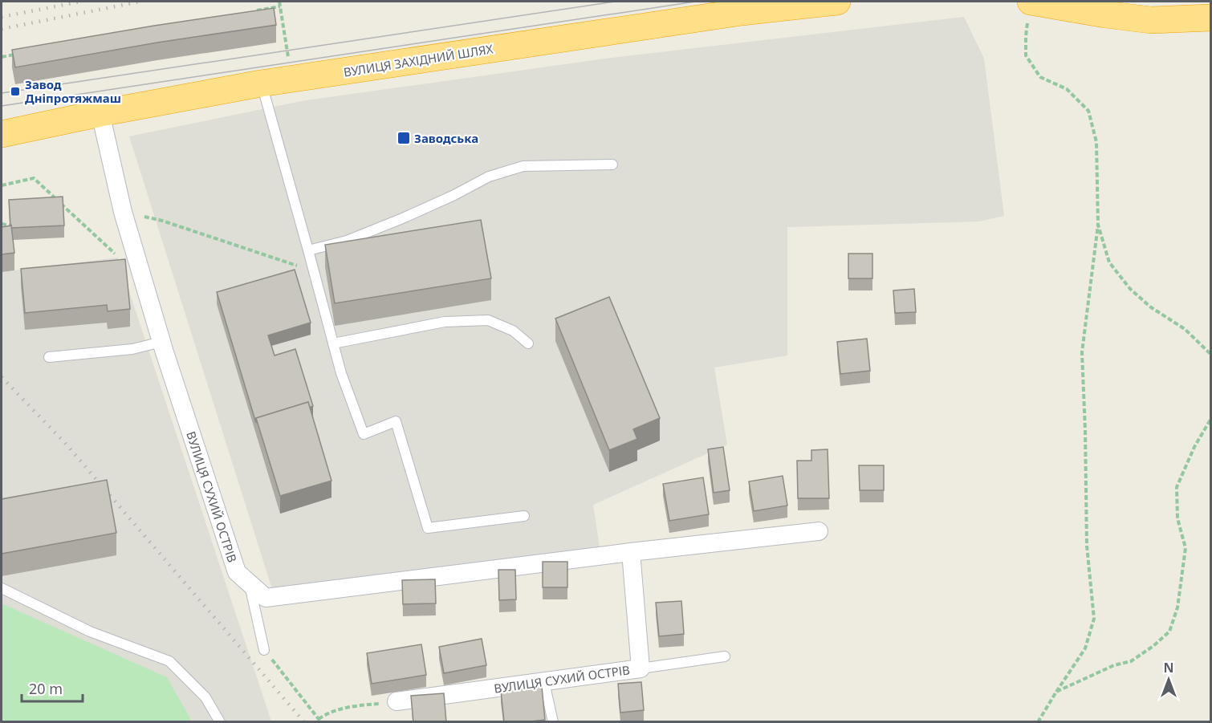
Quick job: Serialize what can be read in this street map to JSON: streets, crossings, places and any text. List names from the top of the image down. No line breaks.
{"streets":{"highway":["ВУЛИЦЯ ЗАХІДНИЙ ШЛЯХ"],"street":["ВУЛИЦЯ СУХИЙ ОСТРІВ"]},"crossings":[["ВУЛИЦЯ ЗАХІДНИЙ ШЛЯХ","ВУЛИЦЯ СУХИЙ ОСТРІВ"]],"places":{"transit":["Завод Дніпротяжмаш","Заводська"]},"scale_bar":"20 m","north":"top"}
